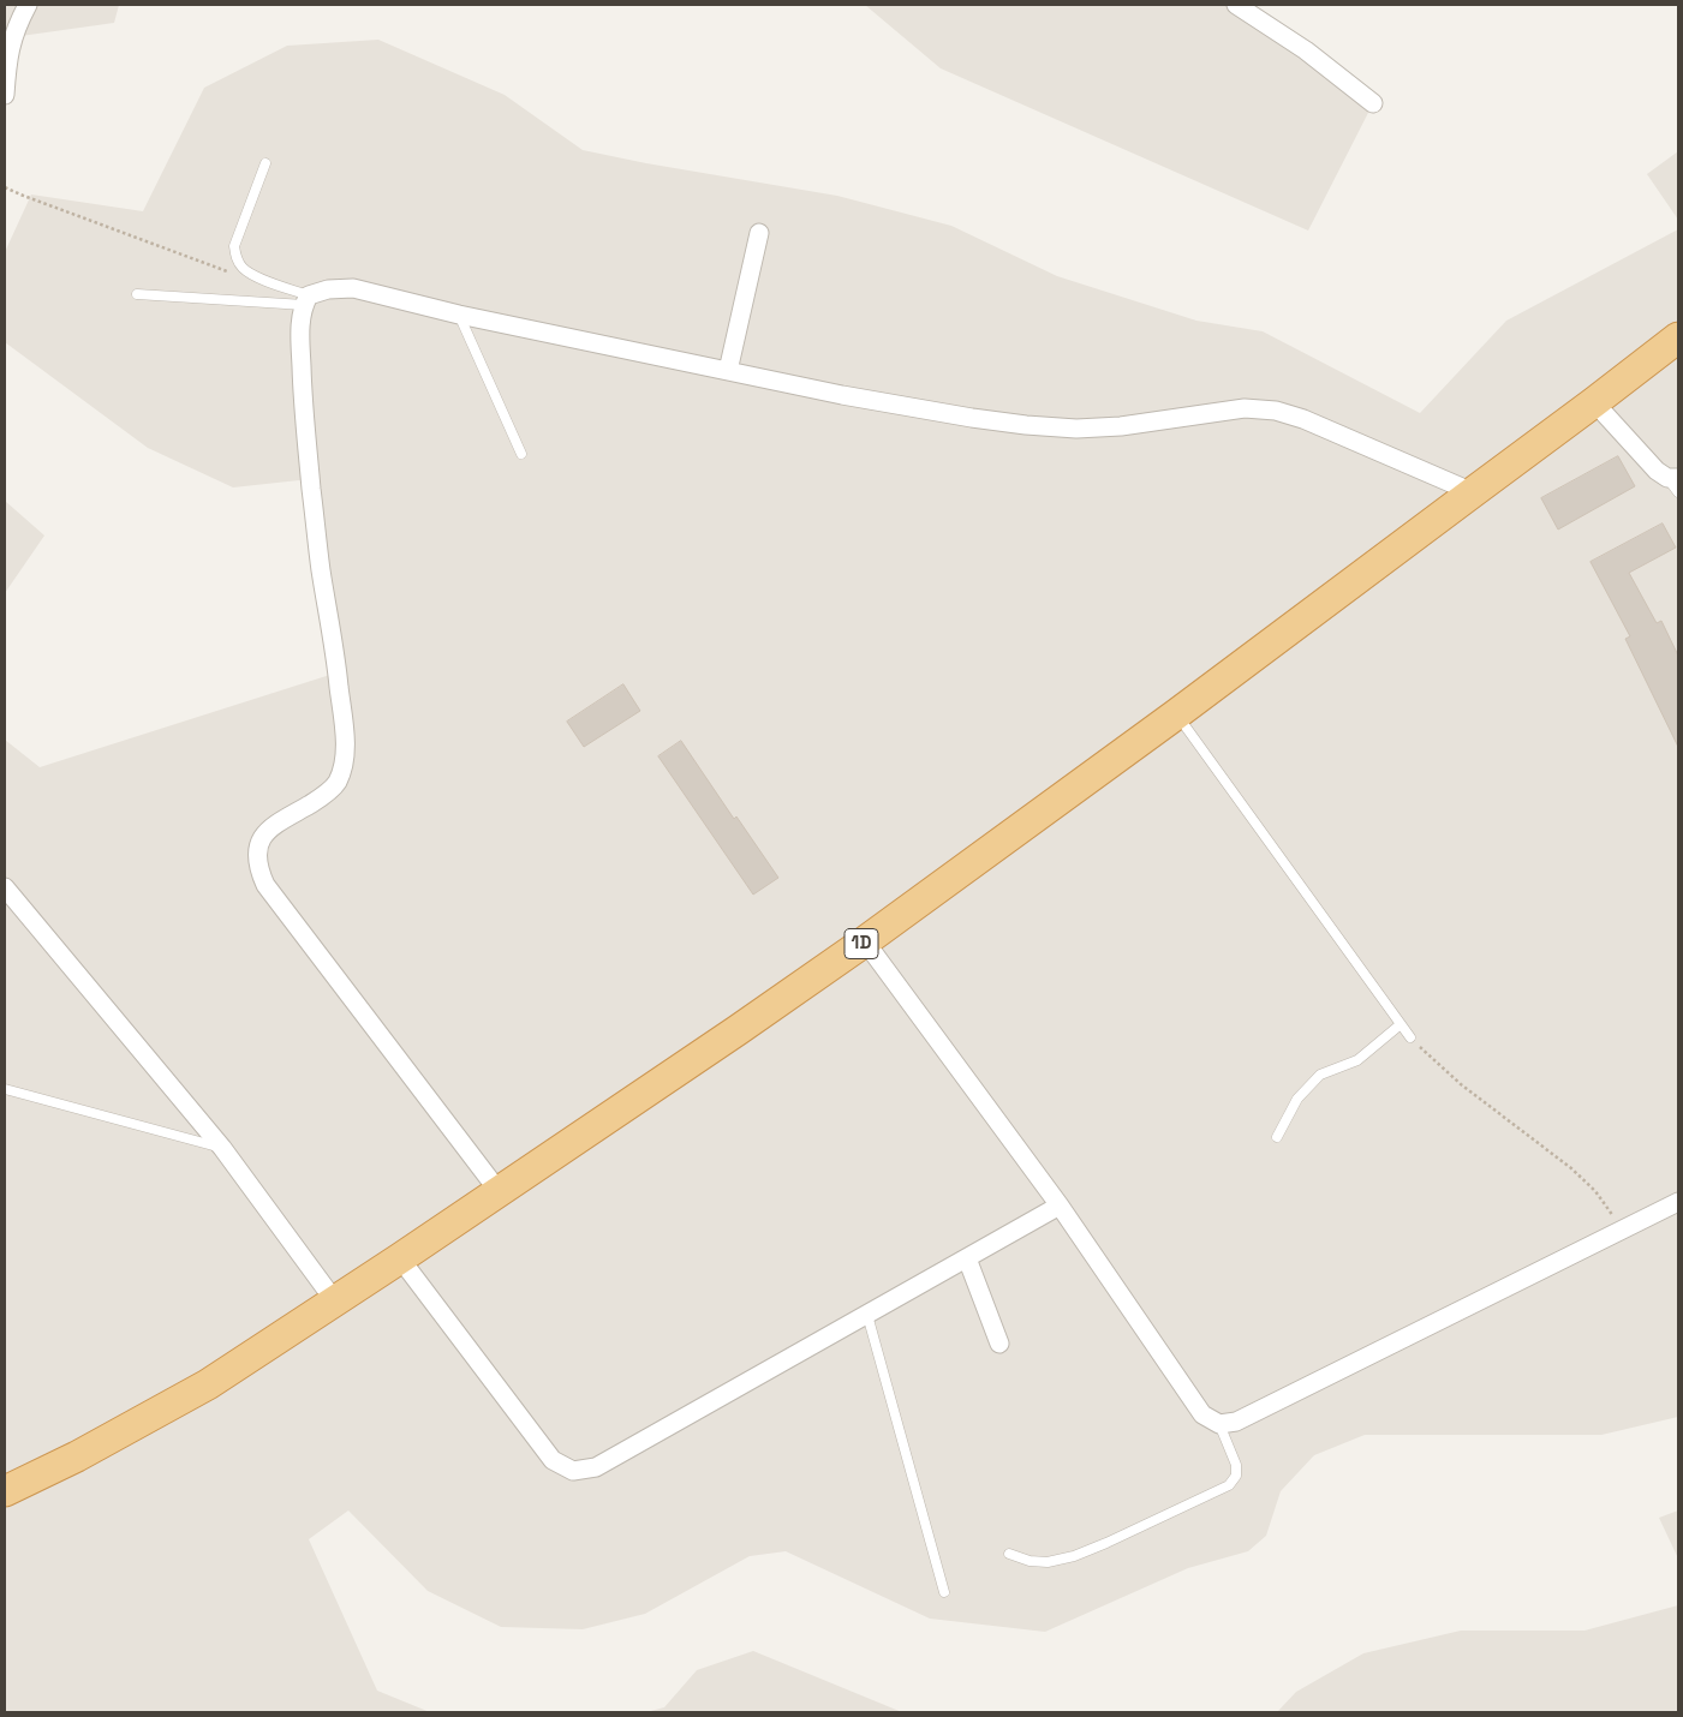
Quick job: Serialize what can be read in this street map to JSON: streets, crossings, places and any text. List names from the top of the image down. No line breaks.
{"streets":{"highway":["1D"]}}
